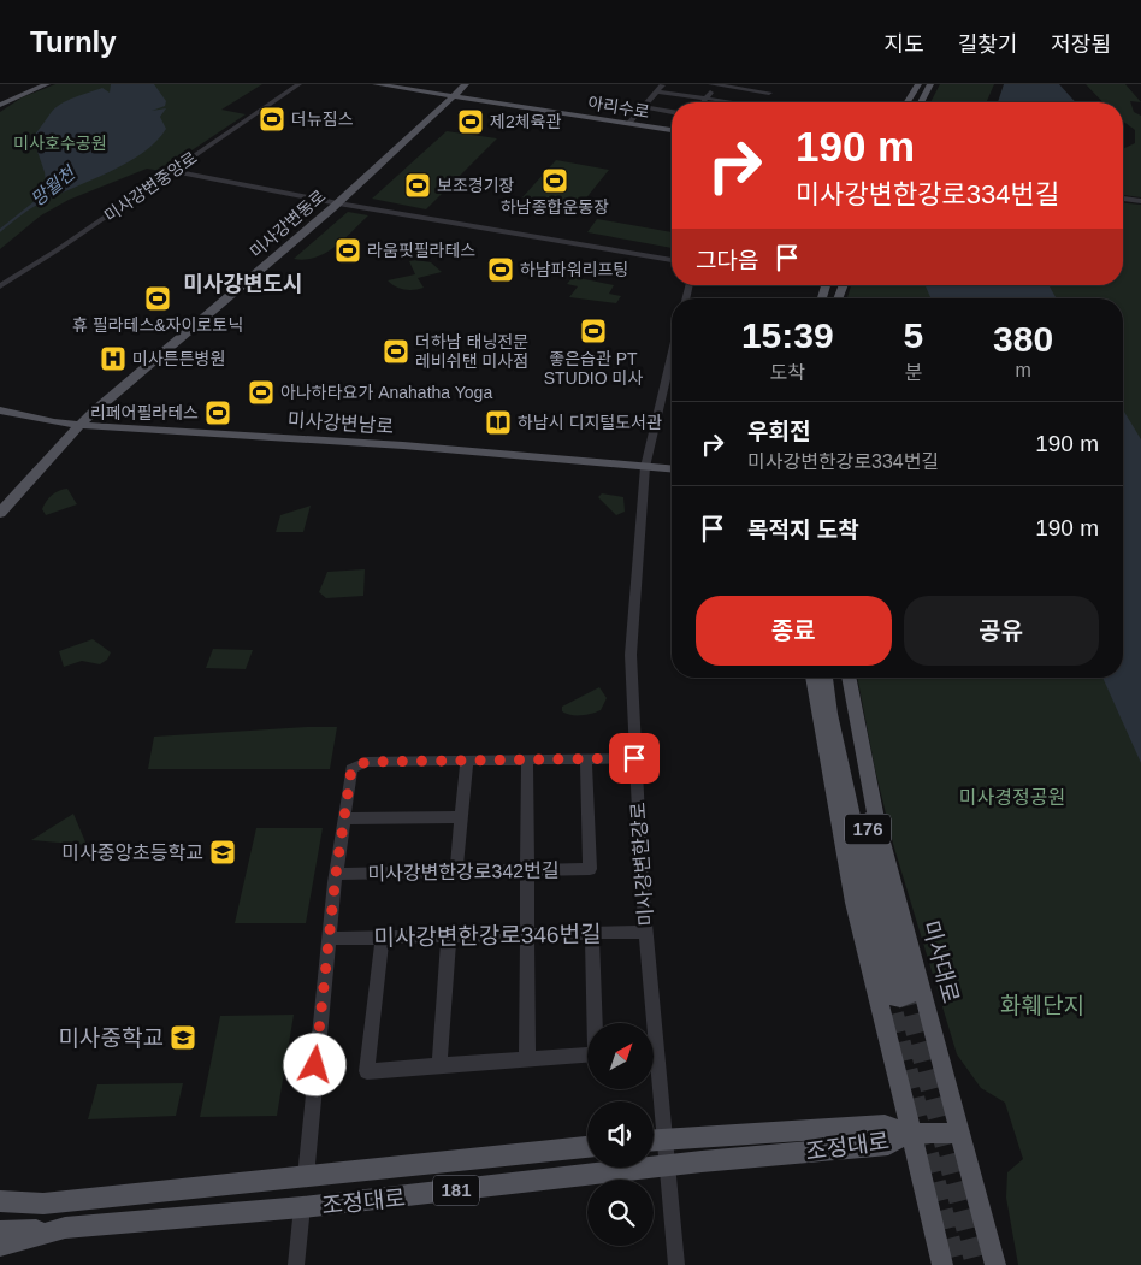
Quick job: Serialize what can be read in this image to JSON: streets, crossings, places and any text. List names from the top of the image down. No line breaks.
{"streets":{"main road":["아리수로","미사강변동로","미사강변남로","176","미사대로","조정대로","181"],"street":["미사강변중앙로","미사강변한강로","미사강변한강로342번길","미사강변한강로346번길"]},"crossings":[["아리수로","미사강변동로"],["미사강변동로","미사강변남로"],["미사강변남로","미사강변한강로"],["미사강변한강로","미사강변한강로346번길"],["미사강변한강로","조정대로"],["미사대로","조정대로"]],"districts":["미사강변도시"],"water":["망월천"],"parks":["미사호수공원","미사경정공원","화훼단지"],"places":{"sports":["더뉴짐스","제2체육관","하남종합운동장","보조경기장","라움핏필라테스","하남파워리프팅","휴 필라테스&자이로토닉","좋은습관 PT STUDIO 미사","더하남 태닝전문 레비쉬탠 미사점","아나하타요가 Anahatha Yoga","리페어필라테스"],"hospital":["미사튼튼병원"],"library":["하남시 디지털도서관"],"school or university":["미사중앙초등학교","미사중학교"]},"north":"top right","page":{"header":"Turnly","nav":["지도","길찾기","저장됨"],"turn":["190 m","미사강변한강로334번길"],"then":"그다음","eta":["15:39","도착","5","분","380","m"],"list":[{"name":"우회전","note":"미사강변한강로334번길","value":"190 m"},{"name":"목적지 도착","value":"190 m"}],"buttons":["종료","공유"]}}
